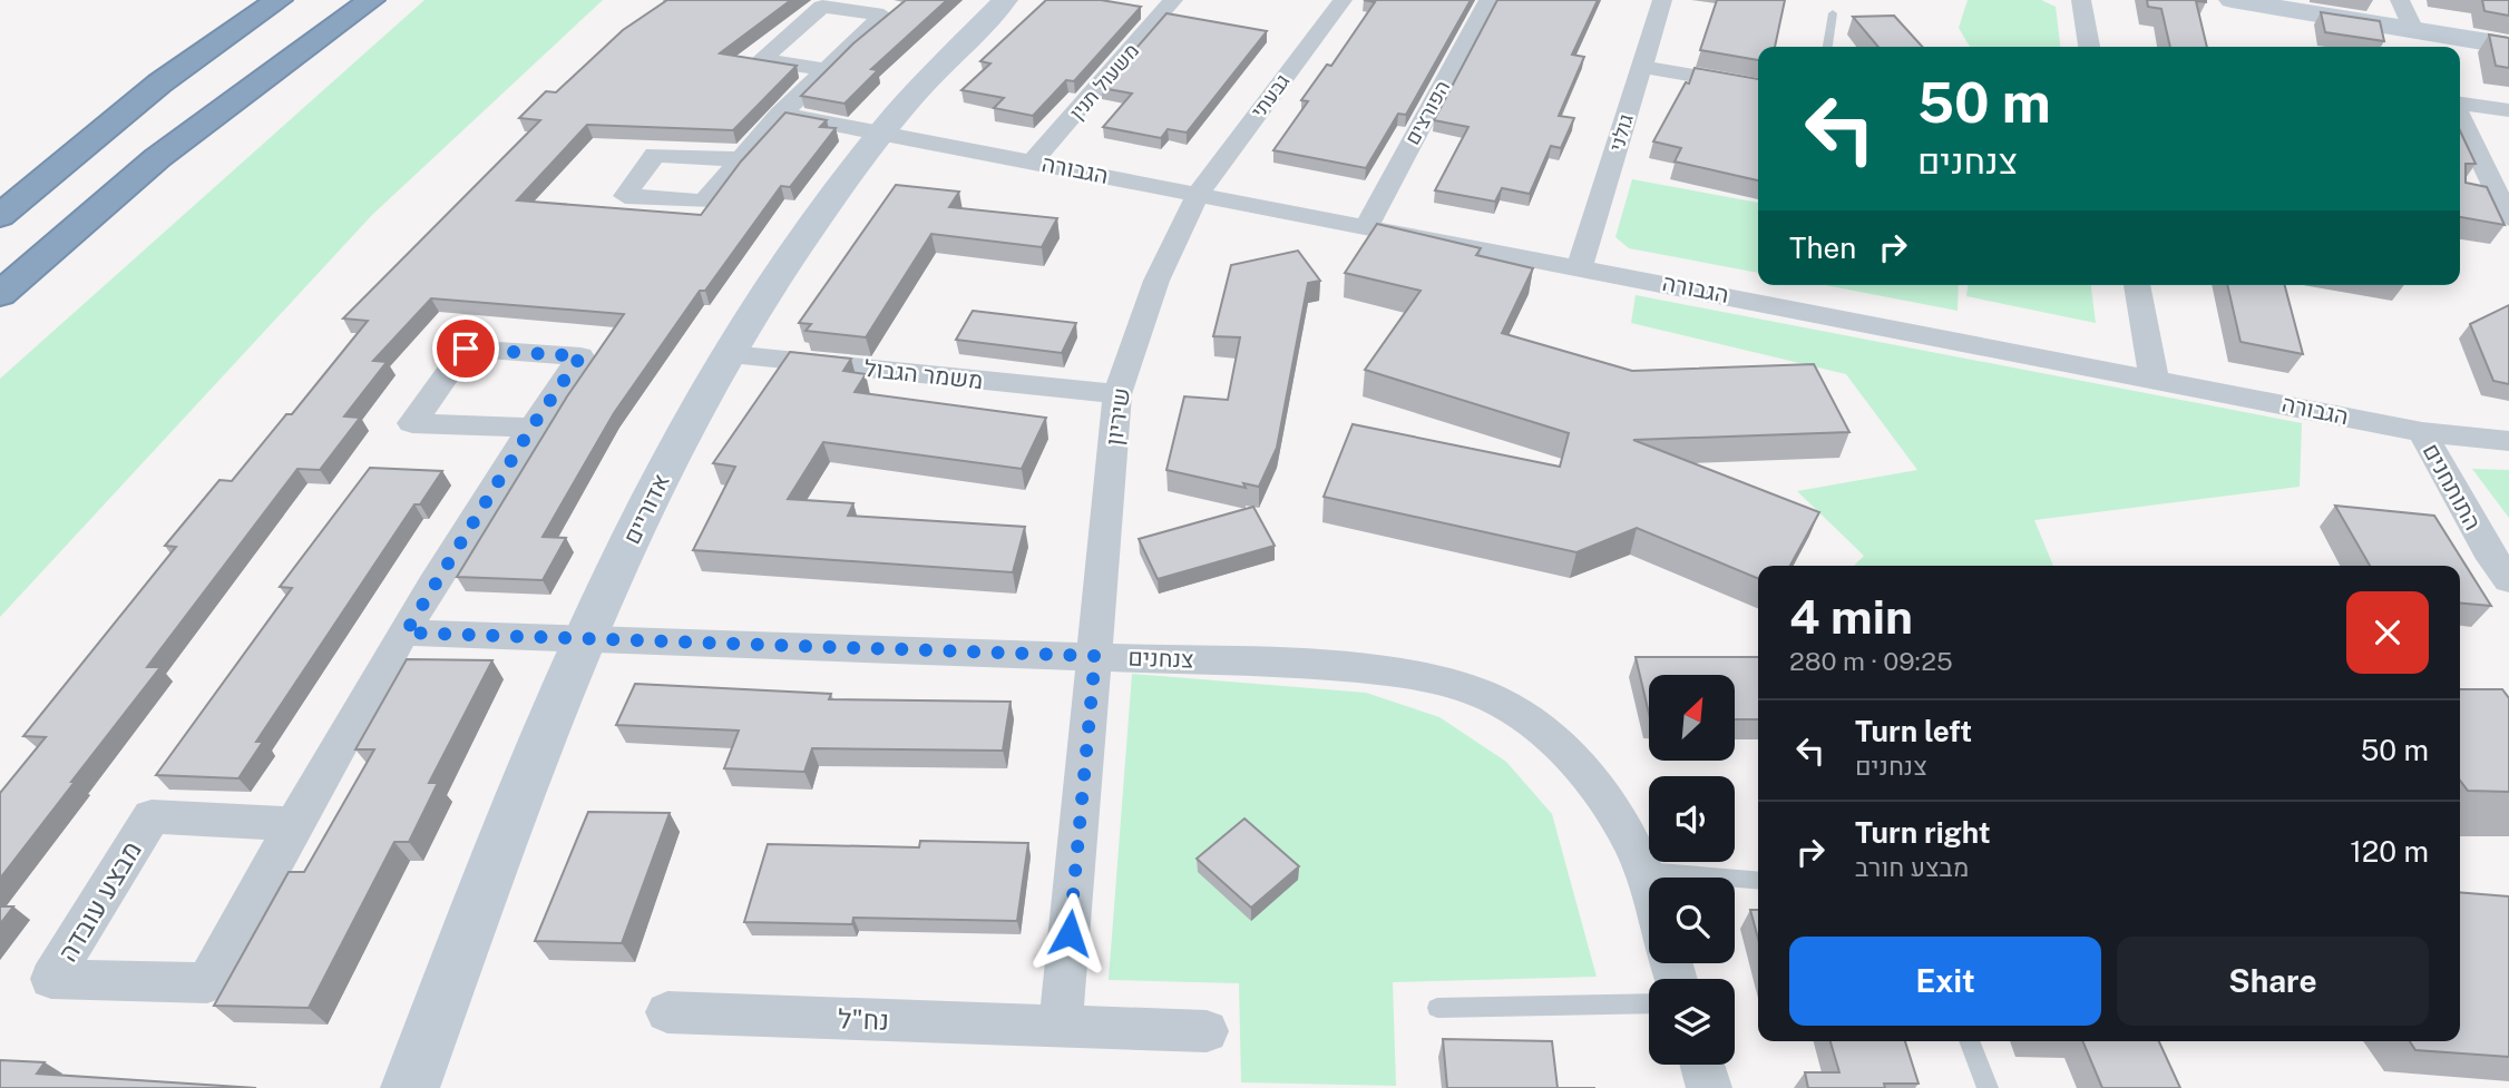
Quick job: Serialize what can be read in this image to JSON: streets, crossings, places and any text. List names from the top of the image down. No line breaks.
{"streets":{"street":["משעול תנין","גבעתי","הפורצים","גולני","הגבורה","משמר הגבול","שיריון","התותחנים","אדוריים","צנחנים","מבצע עובדה","נח\"ל"]},"crossings":[["משעול תנין","הגבורה"],["גבעתי","הגבורה"],["גבעתי","שיריון"],["הפורצים","הגבורה"],["גולני","הגבורה"],["הגבורה","שיריון"],["הגבורה","התותחנים"],["הגבורה","אדוריים"],["משמר הגבול","שיריון"],["משמר הגבול","אדוריים"],["שיריון","צנחנים"],["אדוריים","צנחנים"],["צנחנים","מבצע עובדה"]],"north":"top right","page":{"turn":["50 m","צנחנים"],"then":"Then","heading":["4 min","280 m · 09:25"],"list":[{"name":"Turn left","note":"צנחנים","value":"50 m"},{"name":"Turn right","note":"מבצע חורב","value":"120 m"}],"buttons":["Exit","Share"]}}
